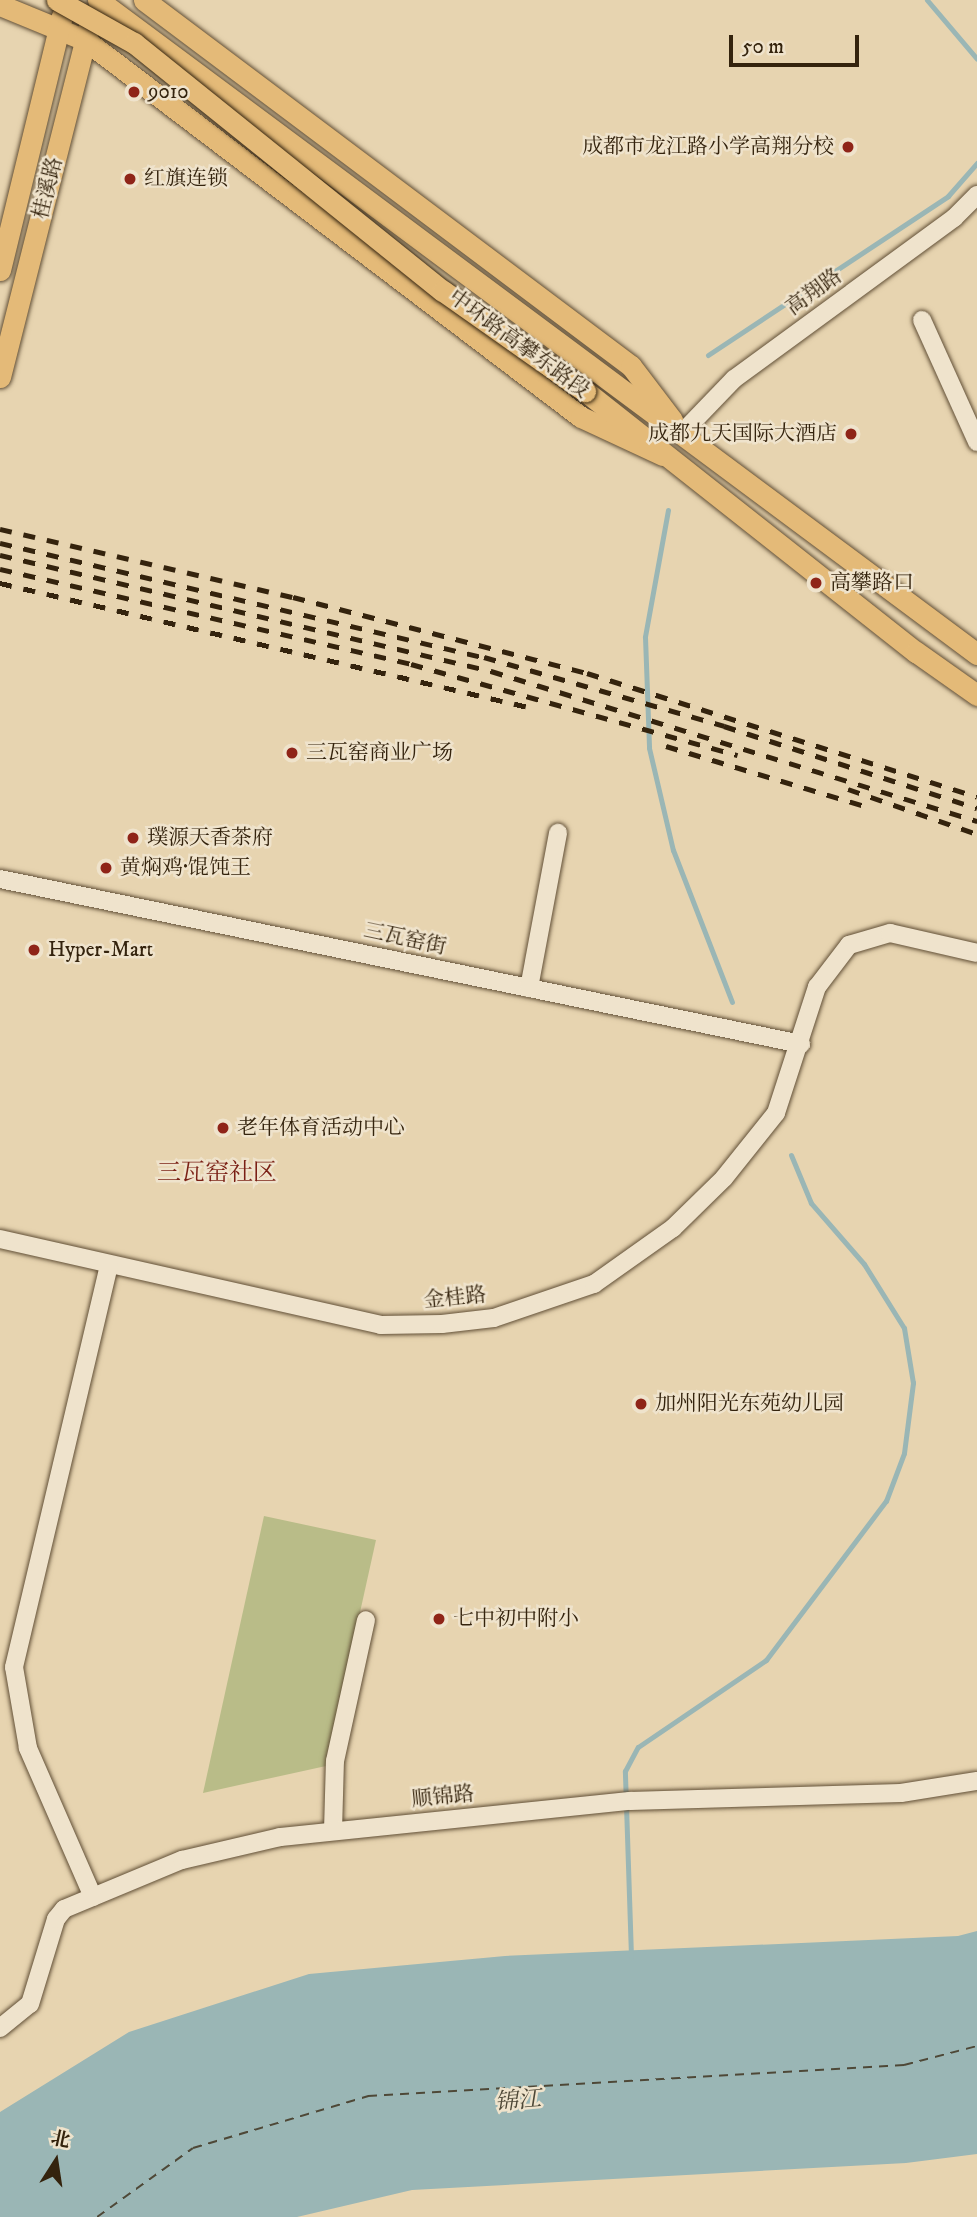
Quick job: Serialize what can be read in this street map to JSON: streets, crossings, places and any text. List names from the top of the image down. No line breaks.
{"streets":{"main road":["桂溪路","中环路高攀东路段"],"street":["高翔路","三瓦窑街","金桂路","顺锦路"]},"crossings":[["桂溪路","中环路高攀东路段"],["高翔路","中环路高攀东路段"],["三瓦窑街","金桂路"]],"districts":["三瓦窑社区"],"water":["锦江"],"places":["9010","成都市龙江路小学高翔分校","红旗连锁","成都九天国际大酒店","高攀路口","三瓦窑商业广场","璞源天香茶府","黄焖鸡·馄饨王","Hyper-Mart","老年体育活动中心","加州阳光东苑幼儿园","七中初中附小"],"scale_bar":"50 m","north":"top"}
